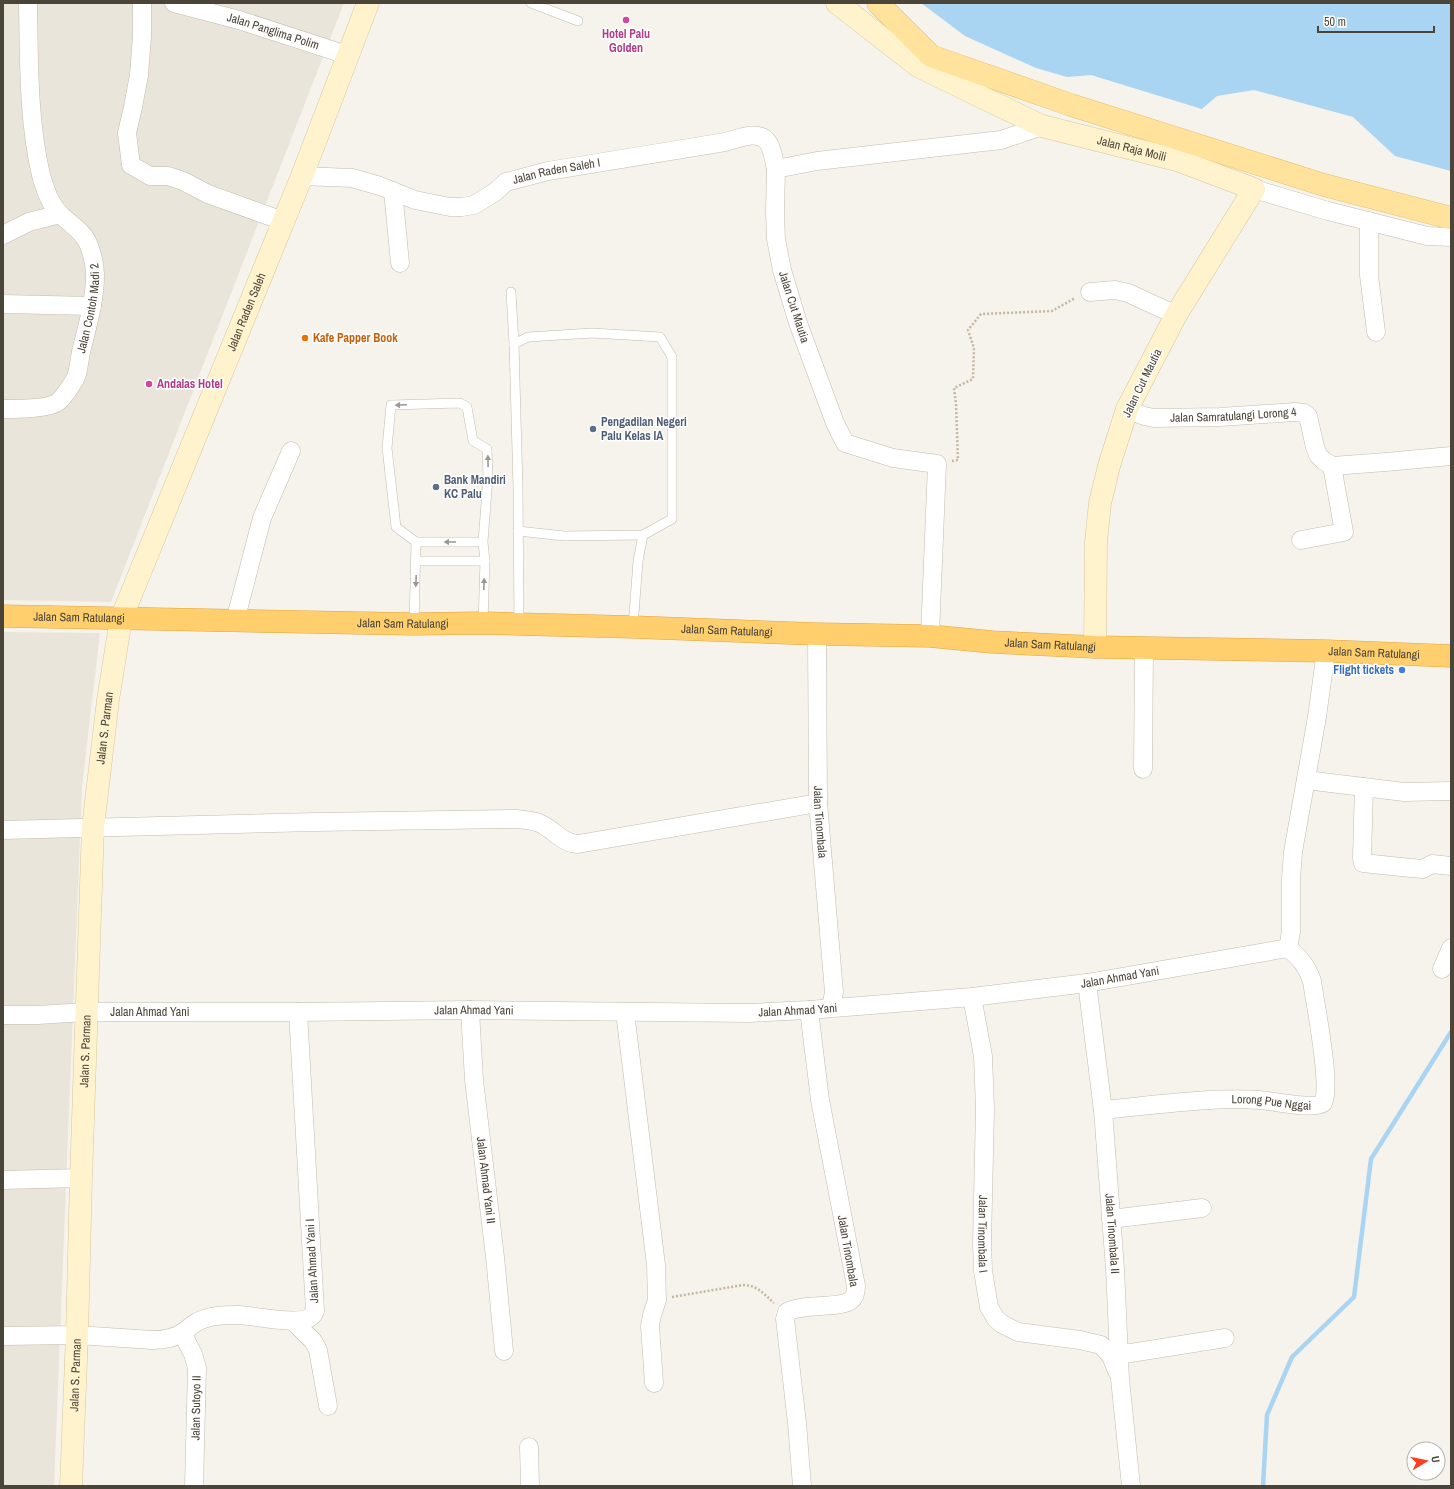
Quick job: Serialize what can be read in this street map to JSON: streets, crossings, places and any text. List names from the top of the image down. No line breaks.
{"streets":{"highway":["Jalan Sam Ratulangi"],"street":["Jalan Panglima Polim","Jalan Raja Moili","Jalan Raden Saleh I","Jalan Cut Mautia","Jalan Contoh Madi 2","Jalan Raden Saleh","Jalan Samratulangi Lorong 4","Jalan S. Parman","Jalan Tinombala","Jalan Ahmad Yani","Lorong Pue Nggai","Jalan Ahmad Yani II","Jalan Tinombala I","Jalan Tinombala II","Jalan Ahmad Yani I","Jalan Sutoyo II"]},"crossings":[["Jalan Panglima Polim","Jalan Raden Saleh"],["Jalan Raja Moili","Jalan Cut Mautia"],["Jalan Raden Saleh I","Jalan Cut Mautia"],["Jalan Raden Saleh I","Jalan Raden Saleh"],["Jalan Cut Mautia","Jalan Samratulangi Lorong 4"],["Jalan Cut Mautia","Jalan Sam Ratulangi"],["Jalan Raden Saleh","Jalan Sam Ratulangi"],["Jalan Raden Saleh","Jalan S. Parman"],["Jalan Sam Ratulangi","Jalan S. Parman"],["Jalan Sam Ratulangi","Jalan Tinombala"],["Jalan S. Parman","Jalan Ahmad Yani"],["Jalan S. Parman","Jalan Ahmad Yani I"],["Jalan Tinombala","Jalan Ahmad Yani"],["Jalan Ahmad Yani","Lorong Pue Nggai"],["Jalan Ahmad Yani","Jalan Ahmad Yani II"],["Jalan Ahmad Yani","Jalan Tinombala I"],["Jalan Ahmad Yani","Jalan Tinombala II"],["Jalan Ahmad Yani","Jalan Ahmad Yani I"],["Lorong Pue Nggai","Jalan Tinombala II"],["Jalan Tinombala I","Jalan Tinombala II"],["Jalan Ahmad Yani I","Jalan Sutoyo II"]],"places":["Hotel Palu Golden","Kafe Papper Book","Andalas Hotel","Pengadilan Negeri Palu Kelas IA","Bank Mandiri KC Palu","Flight tickets"],"scale_bar":"50 m","north":"right"}
